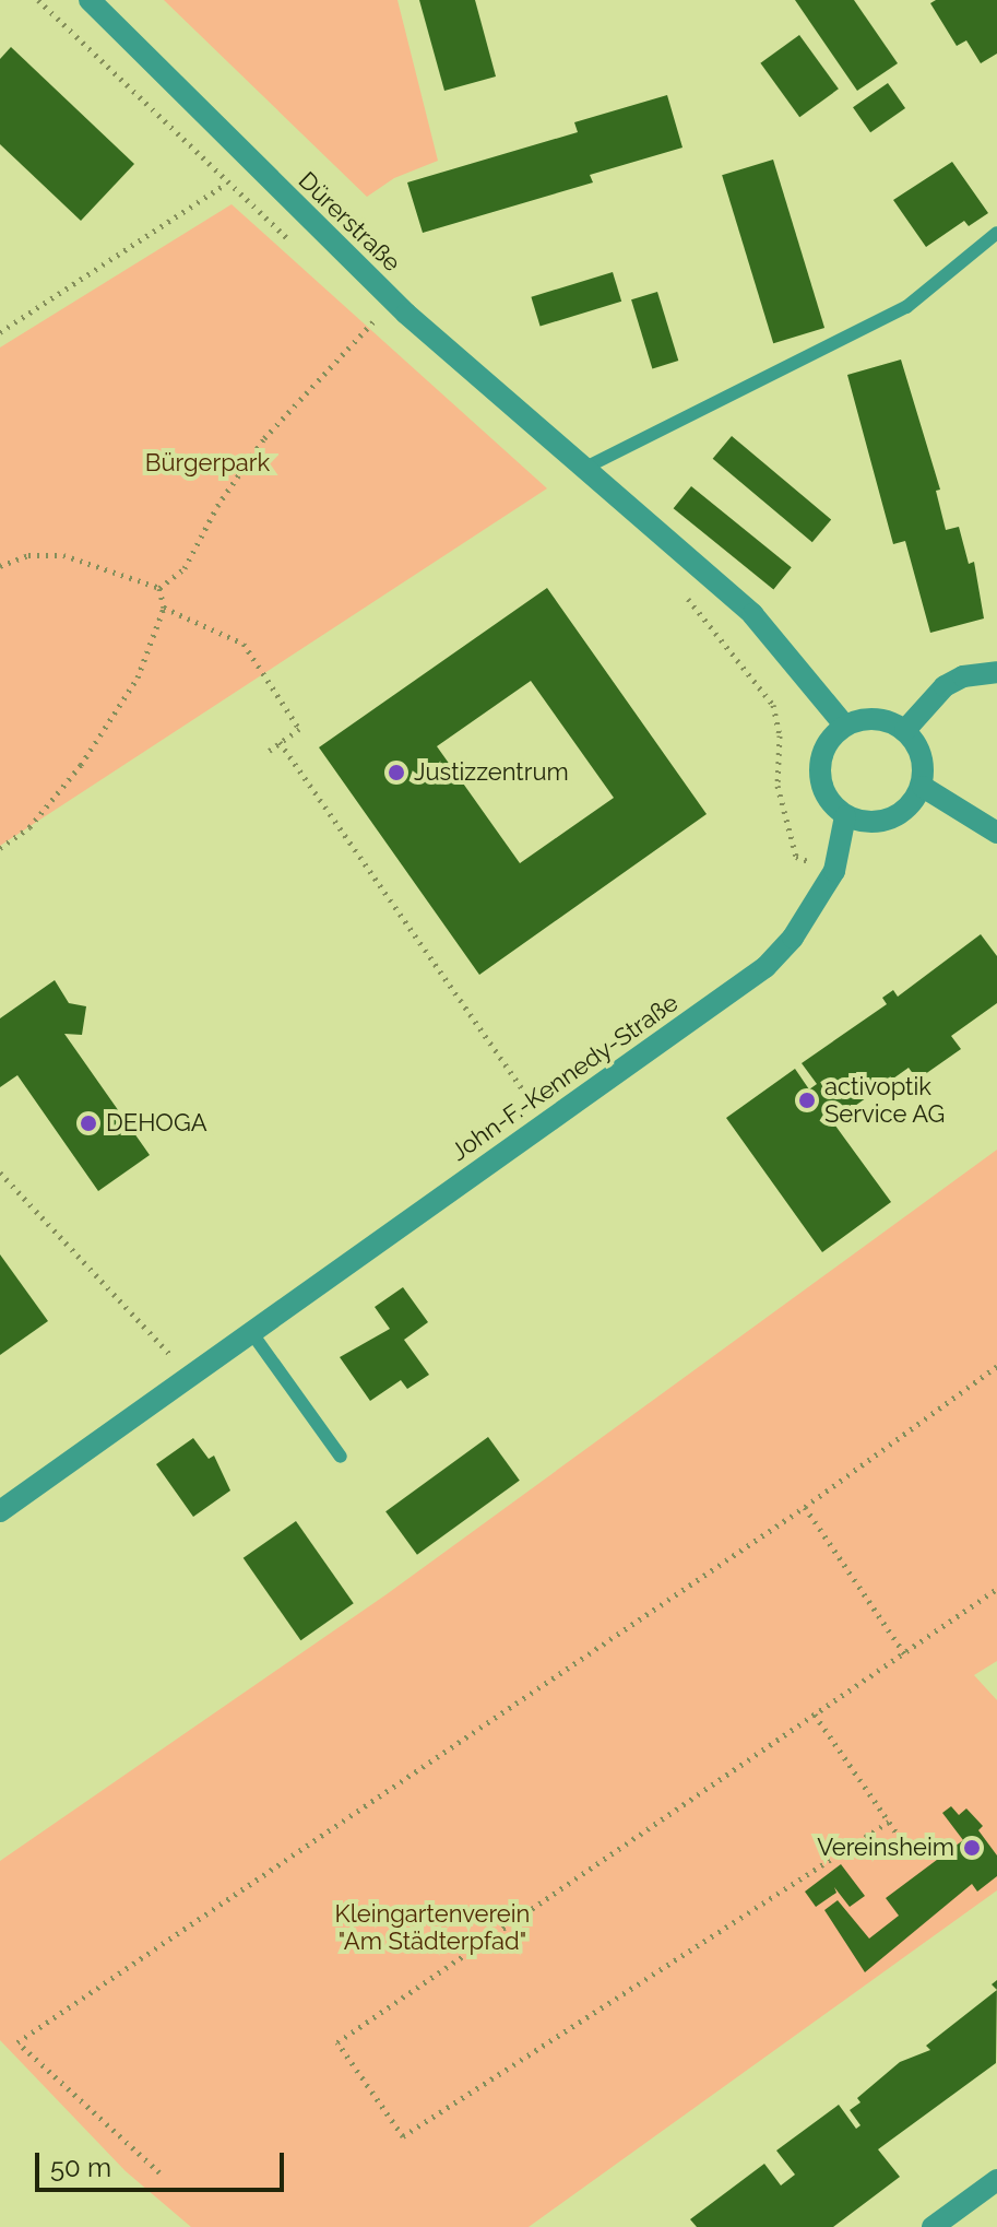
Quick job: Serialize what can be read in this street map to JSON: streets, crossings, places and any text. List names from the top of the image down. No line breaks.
{"streets":{"street":["Dürerstraße","John-F.-Kennedy-Straße"]},"crossings":[["Dürerstraße","John-F.-Kennedy-Straße"]],"parks":["Bürgerpark","Kleingartenverein \"Am Städterpfad\""],"places":["Justizzentrum","activoptik Service AG","DEHOGA","Vereinsheim"],"scale_bar":"50 m"}
